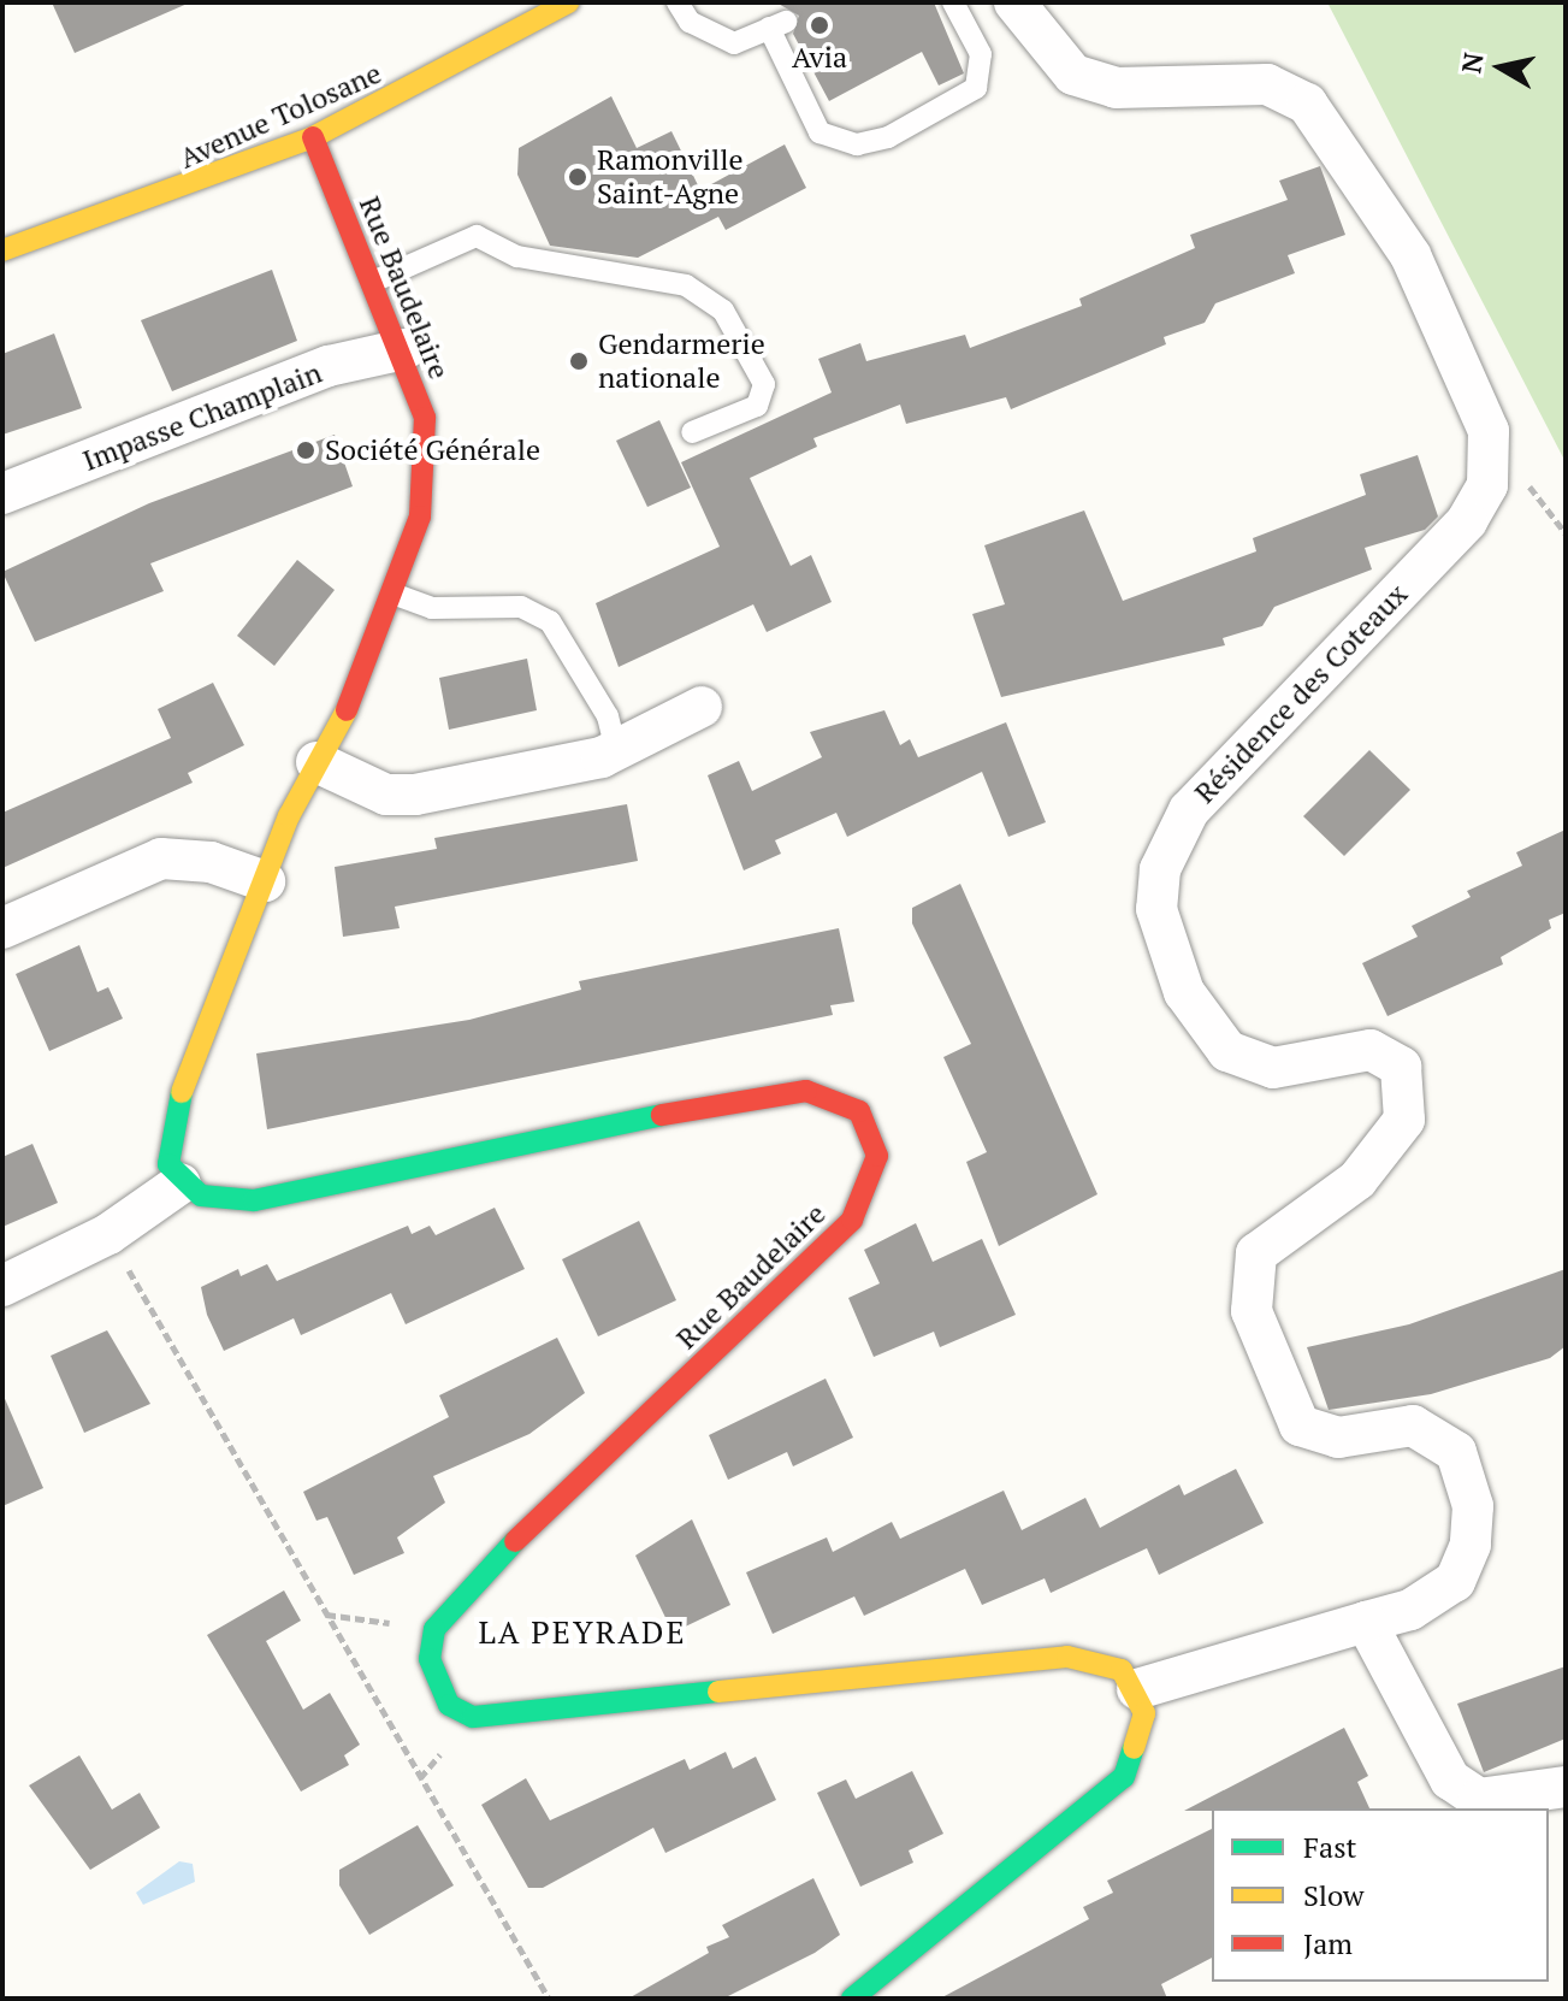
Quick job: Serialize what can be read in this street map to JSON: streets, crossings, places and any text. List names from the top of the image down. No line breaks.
{"streets":{"street":["Avenue Tolosane","Rue Baudelaire","Impasse Champlain","Résidence des Coteaux"]},"crossings":[["Avenue Tolosane","Rue Baudelaire"],["Rue Baudelaire","Impasse Champlain"]],"districts":["LA PEYRADE"],"places":["Avia","Ramonville Saint-Agne","Gendarmerie nationale","Société Générale"],"legend":["Fast","Slow","Jam"],"north":"left"}
